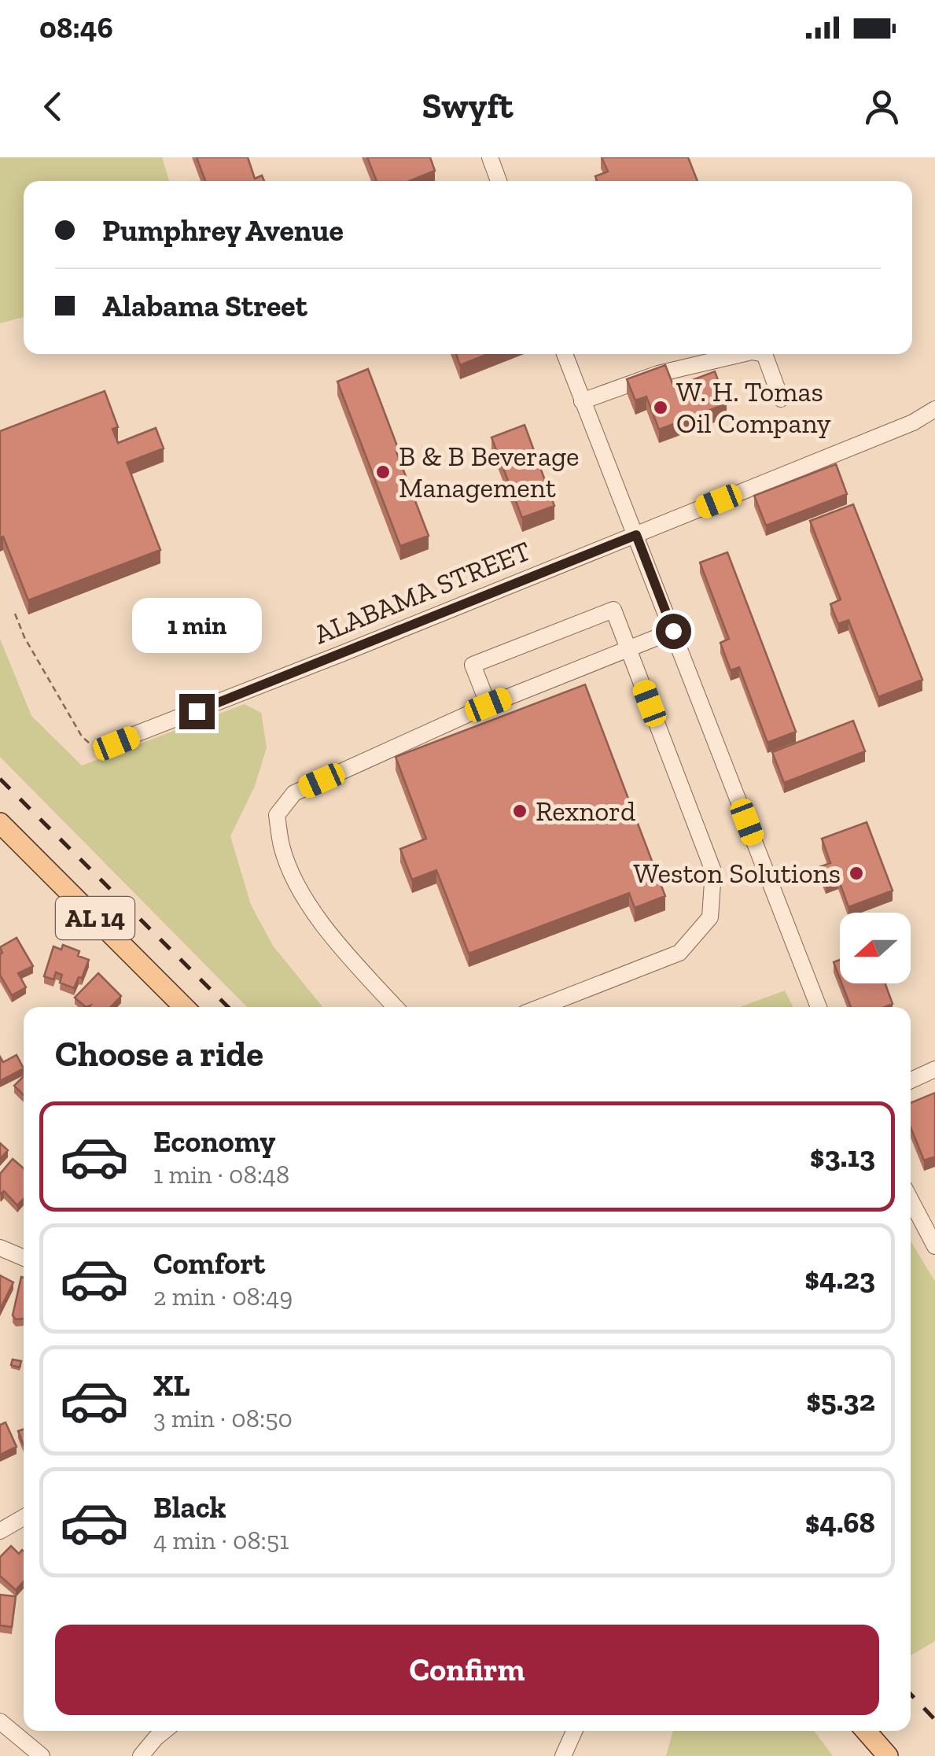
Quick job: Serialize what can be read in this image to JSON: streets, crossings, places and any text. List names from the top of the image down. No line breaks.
{"streets":{"main road":["AL 14"],"street":["ALABAMA STREET"]},"places":["W. H. Tomas Oil Company","B & B Beverage Management","Rexnord","Weston Solutions"],"north":"left","page":{"status":"08:46","header":"Swyft","banner":["Pumphrey Avenue","Alabama Street"],"bubble":"1 min","heading":"Choose a ride","list":[{"name":"Economy","note":"1 min · 08:48","value":"$3.13"},{"name":"Comfort","note":"2 min · 08:49","value":"$4.23"},{"name":"XL","note":"3 min · 08:50","value":"$5.32"},{"name":"Black","note":"4 min · 08:51","value":"$4.68"}],"buttons":"Confirm"}}
